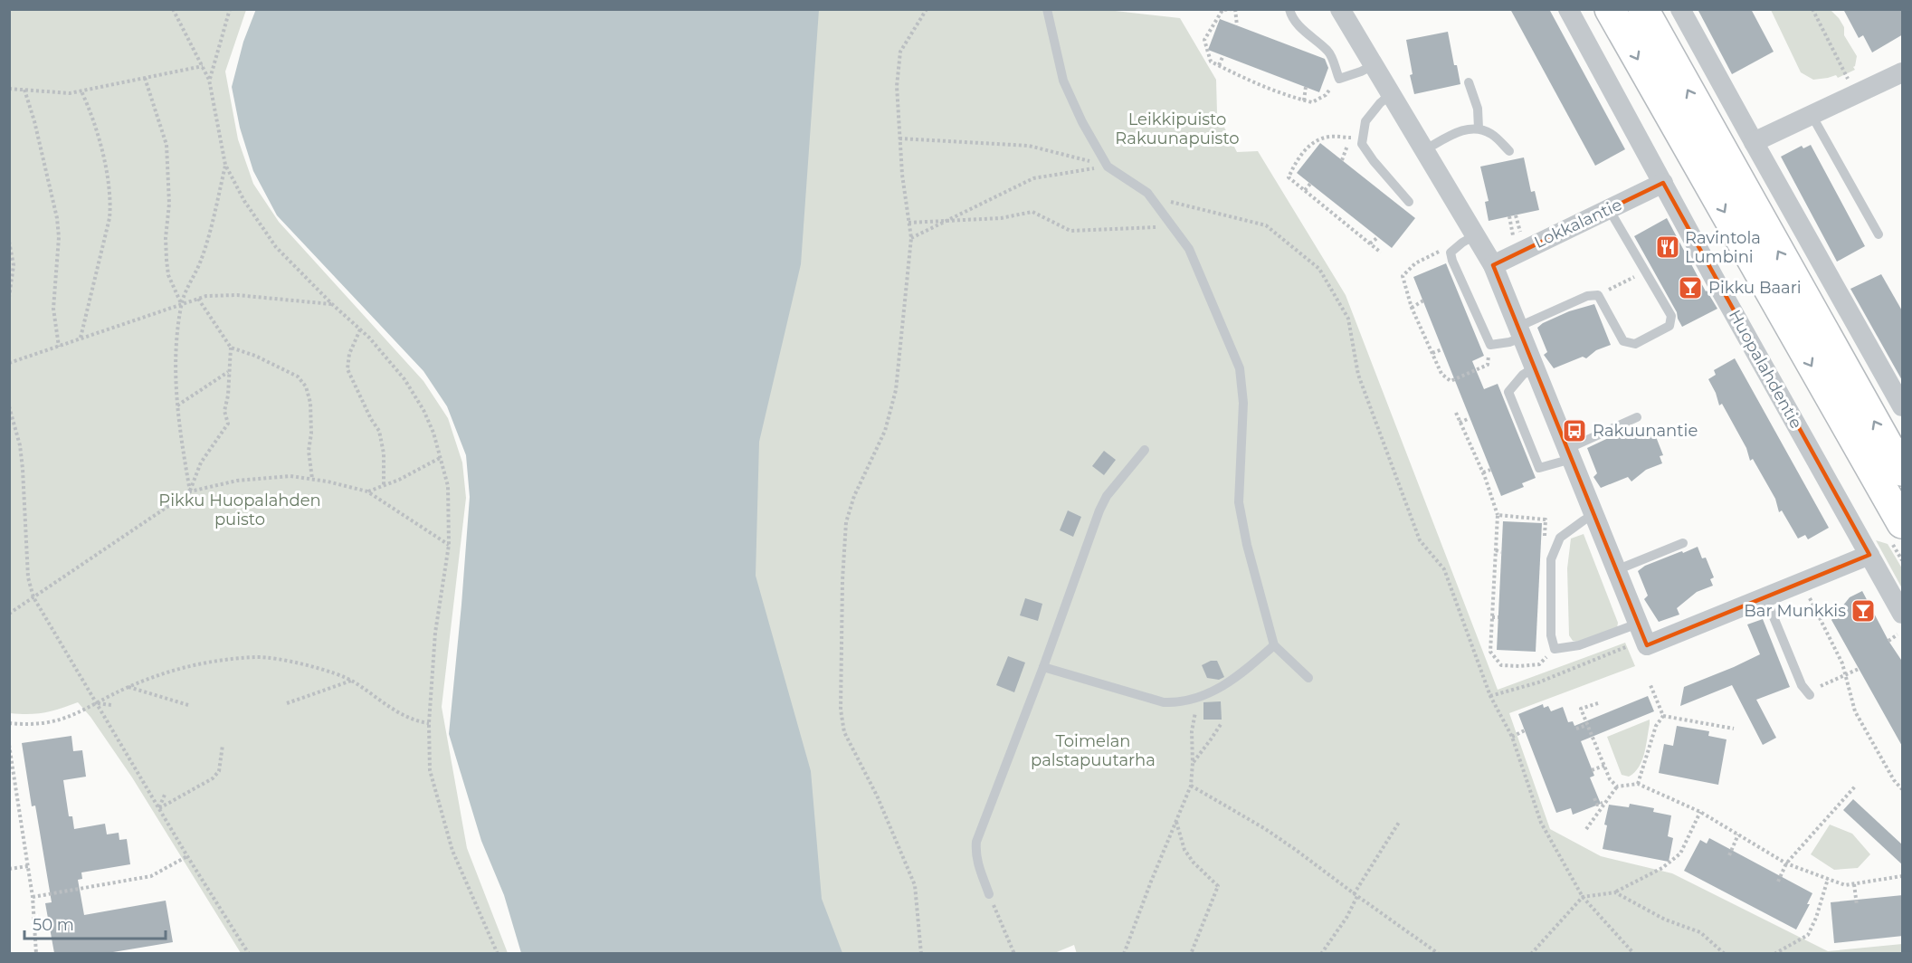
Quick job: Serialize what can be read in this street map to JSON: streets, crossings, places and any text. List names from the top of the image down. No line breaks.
{"streets":{"street":["Lokkalantie","Huopalahdentie"]},"crossings":[["Lokkalantie","Huopalahdentie"]],"parks":["Leikkipuisto Rakuunapuisto","Pikku Huopalahden puisto","Toimelan palstapuutarha"],"places":{"restaurant":["Ravintola Lumbini"],"bar":["Pikku Baari","Bar Munkkis"],"bus stop":["Rakuunantie"]},"scale_bar":"50 m"}
